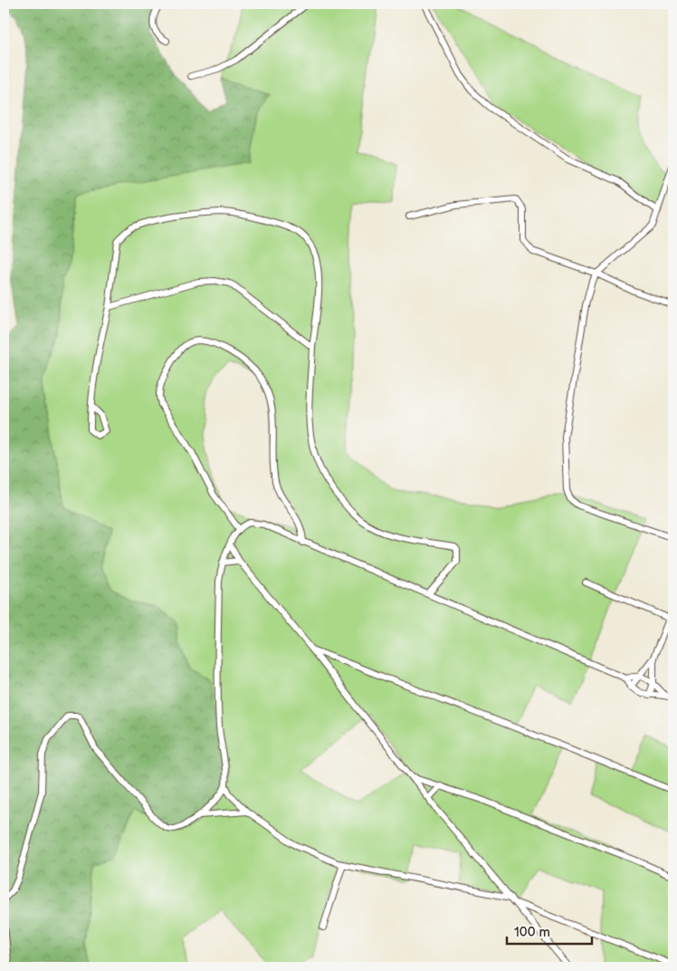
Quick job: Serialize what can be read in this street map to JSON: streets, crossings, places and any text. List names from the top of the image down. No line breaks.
{"scale_bar":"100 m"}
